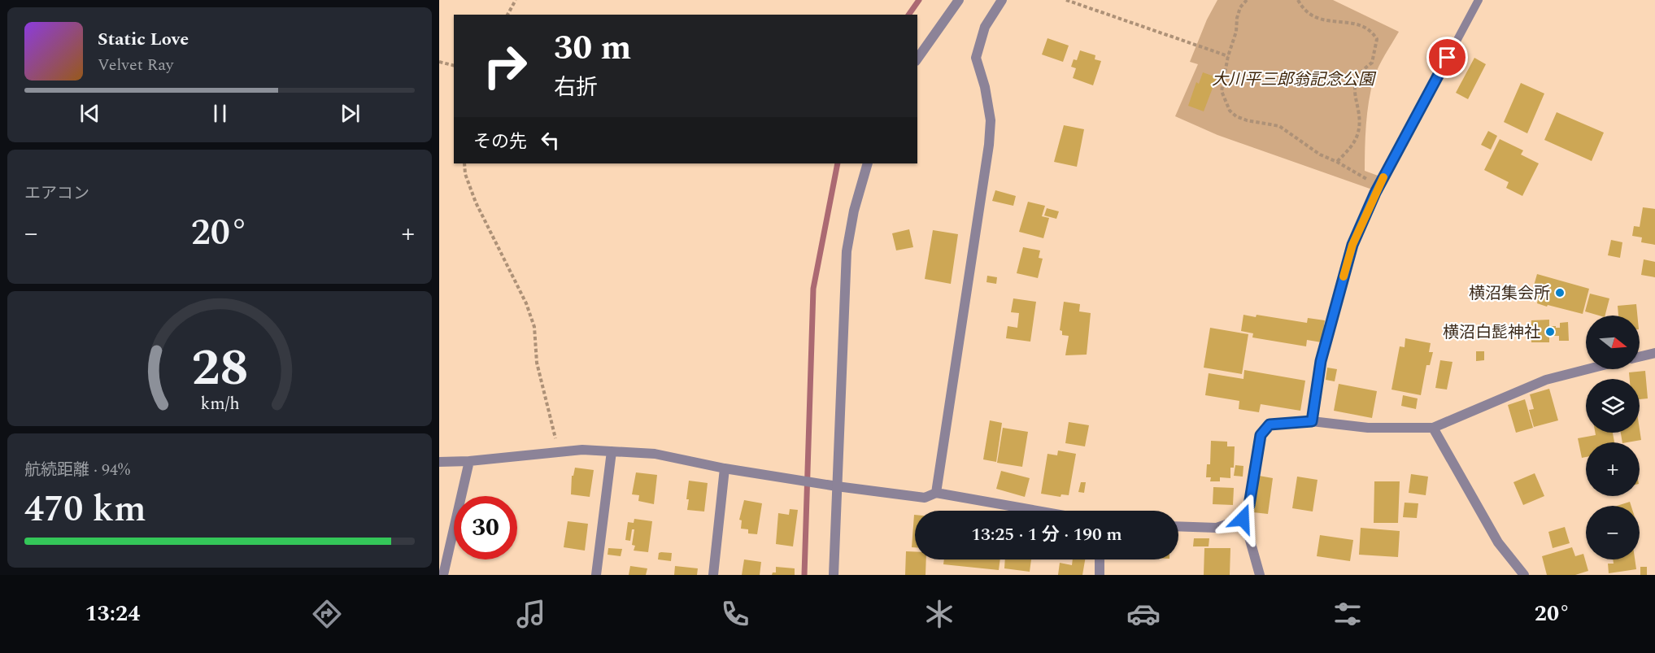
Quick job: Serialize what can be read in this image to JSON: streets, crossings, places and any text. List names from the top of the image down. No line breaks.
{"parks":["大川平三郎翁記念公園"],"places":["横沼集会所","横沼白髭神社"],"north":"right","page":{"turn":["30 m","右折"],"song":["Static Love","Velvet Ray"],"then":"その先","tile":["エアコン",["航続距離 · 94%","470 km"]],"heat":["−","20°","+"],"map_buttons":["+","−"],"limit":"30","trip":"13:25 · 1 分 · 190 m","tabs":["13:24","20°"],"gauge":["28","km/h"]}}
